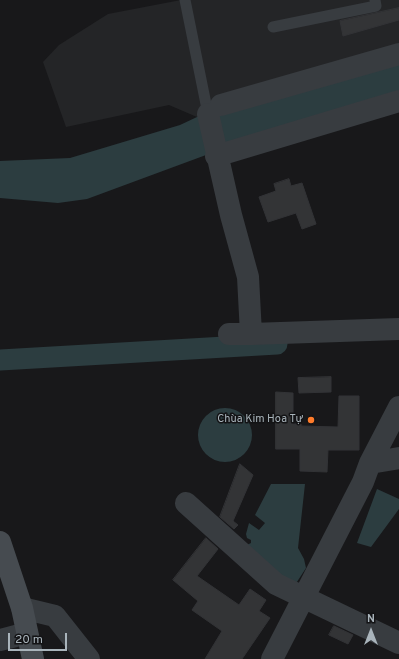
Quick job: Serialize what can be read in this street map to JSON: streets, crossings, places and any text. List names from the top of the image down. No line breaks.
{"places":["Chùa Kim Hoa Tự"],"scale_bar":"20 m","north":"top"}
